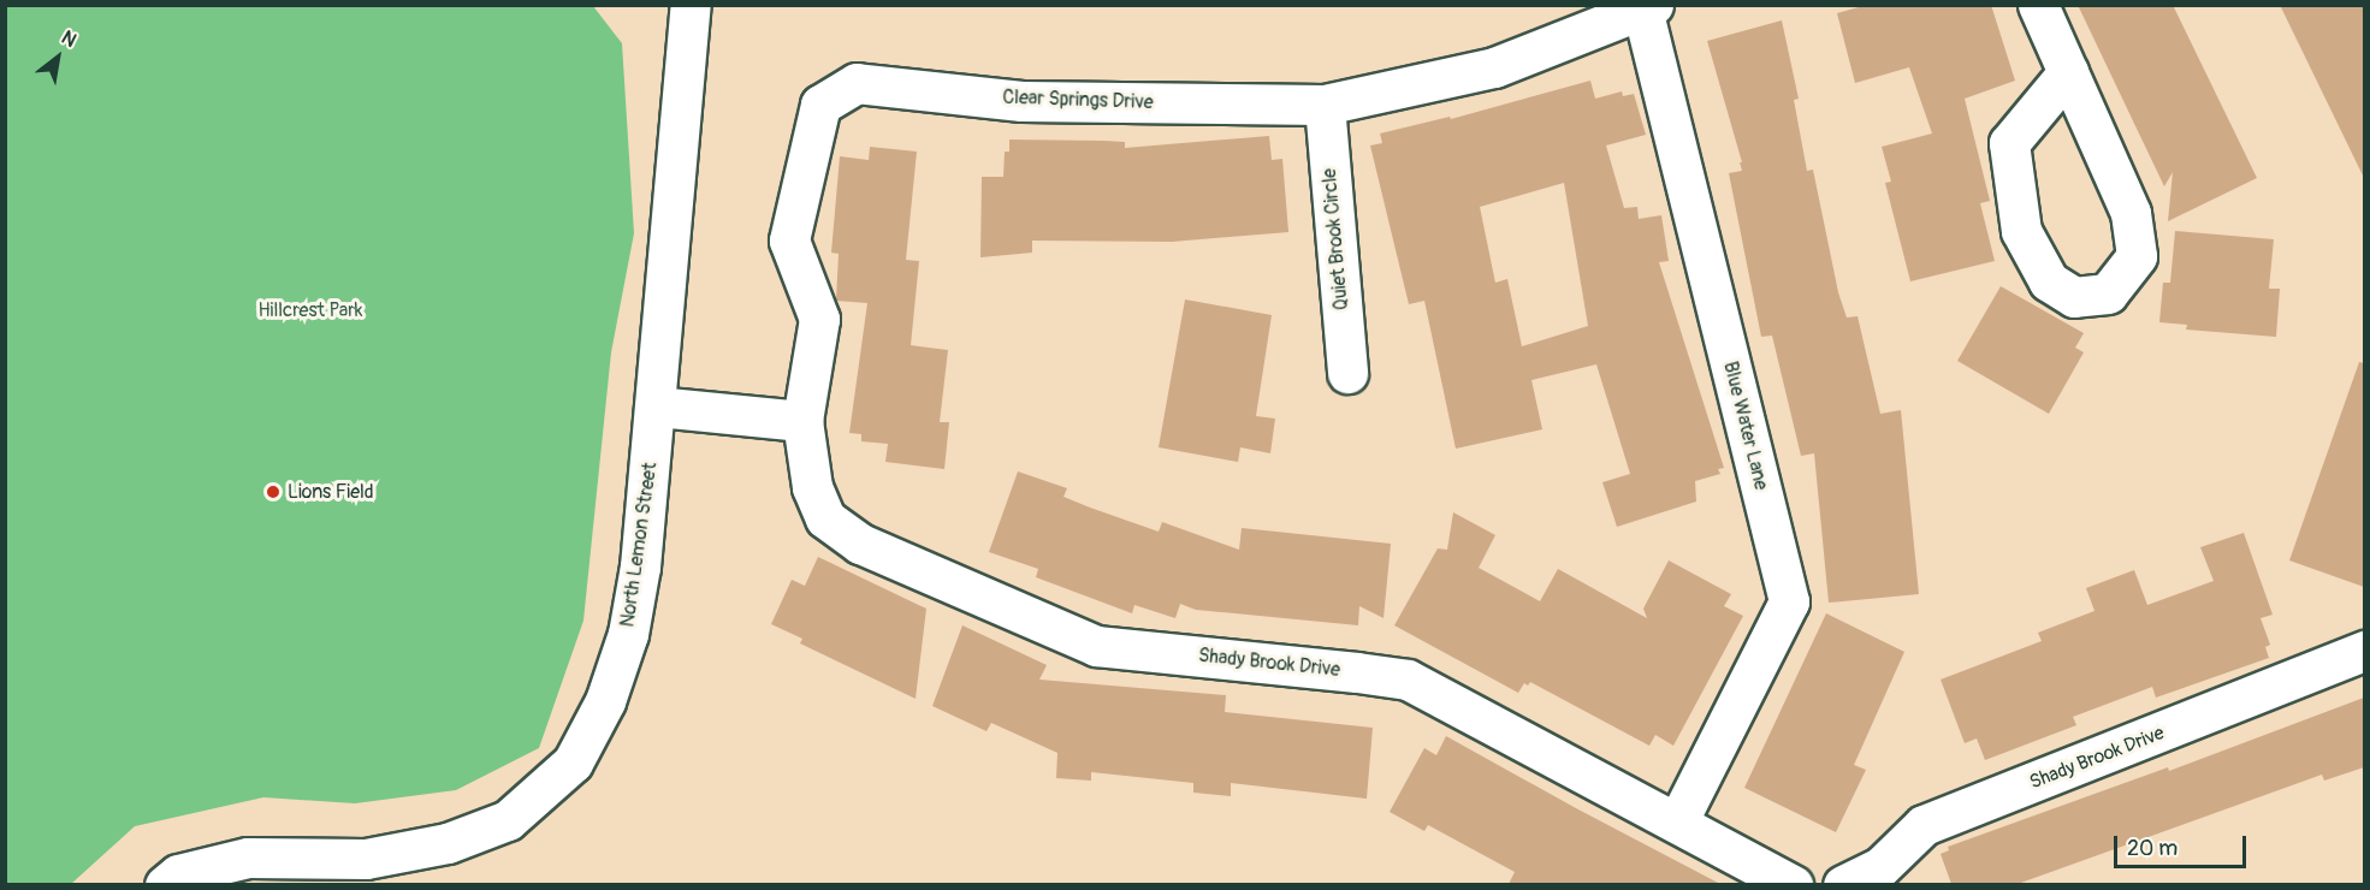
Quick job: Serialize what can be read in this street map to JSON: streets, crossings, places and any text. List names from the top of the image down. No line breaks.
{"streets":{"street":["Clear Springs Drive","Quiet Brook Circle","Blue Water Lane","North Lemon Street","Shady Brook Drive"]},"crossings":[["Clear Springs Drive","Quiet Brook Circle"],["Clear Springs Drive","Blue Water Lane"],["Clear Springs Drive","Shady Brook Drive"],["Blue Water Lane","Shady Brook Drive"]],"parks":["Hillcrest Park"],"places":["Lions Field"],"scale_bar":"20 m","north":"top right"}
